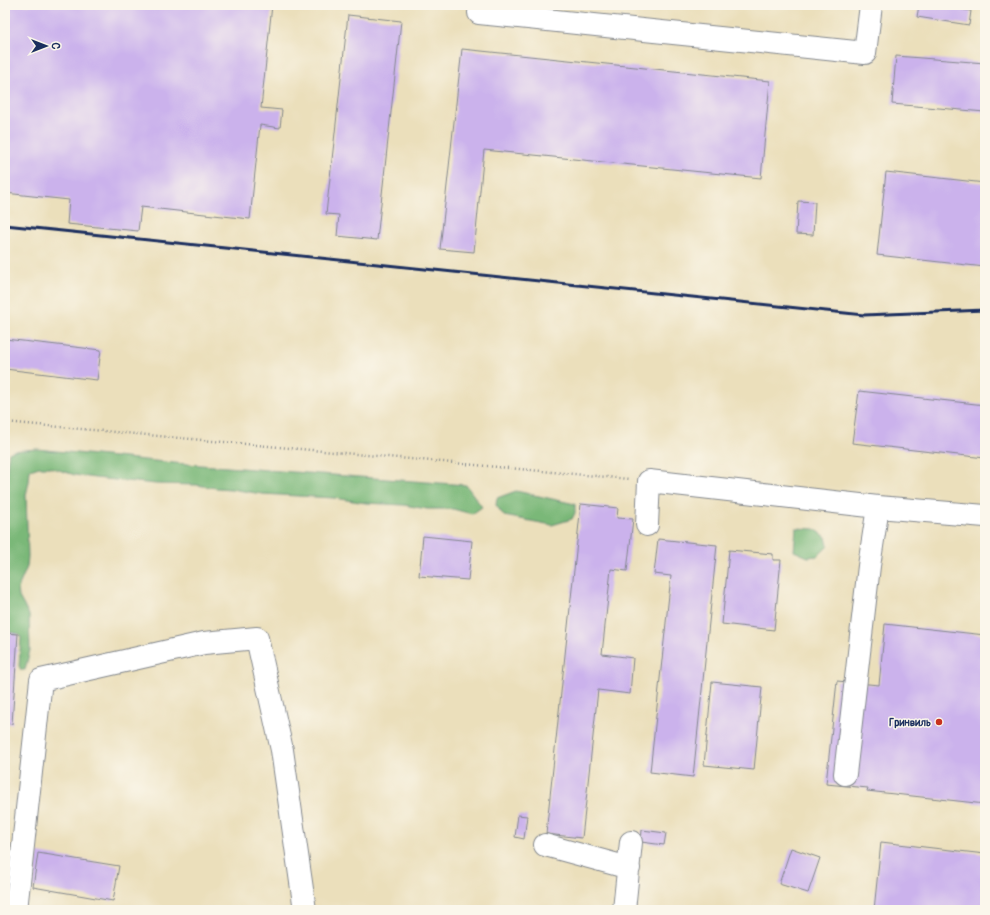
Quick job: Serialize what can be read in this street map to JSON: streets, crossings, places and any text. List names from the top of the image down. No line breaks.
{"places":["Гринвиль"],"north":"right"}
